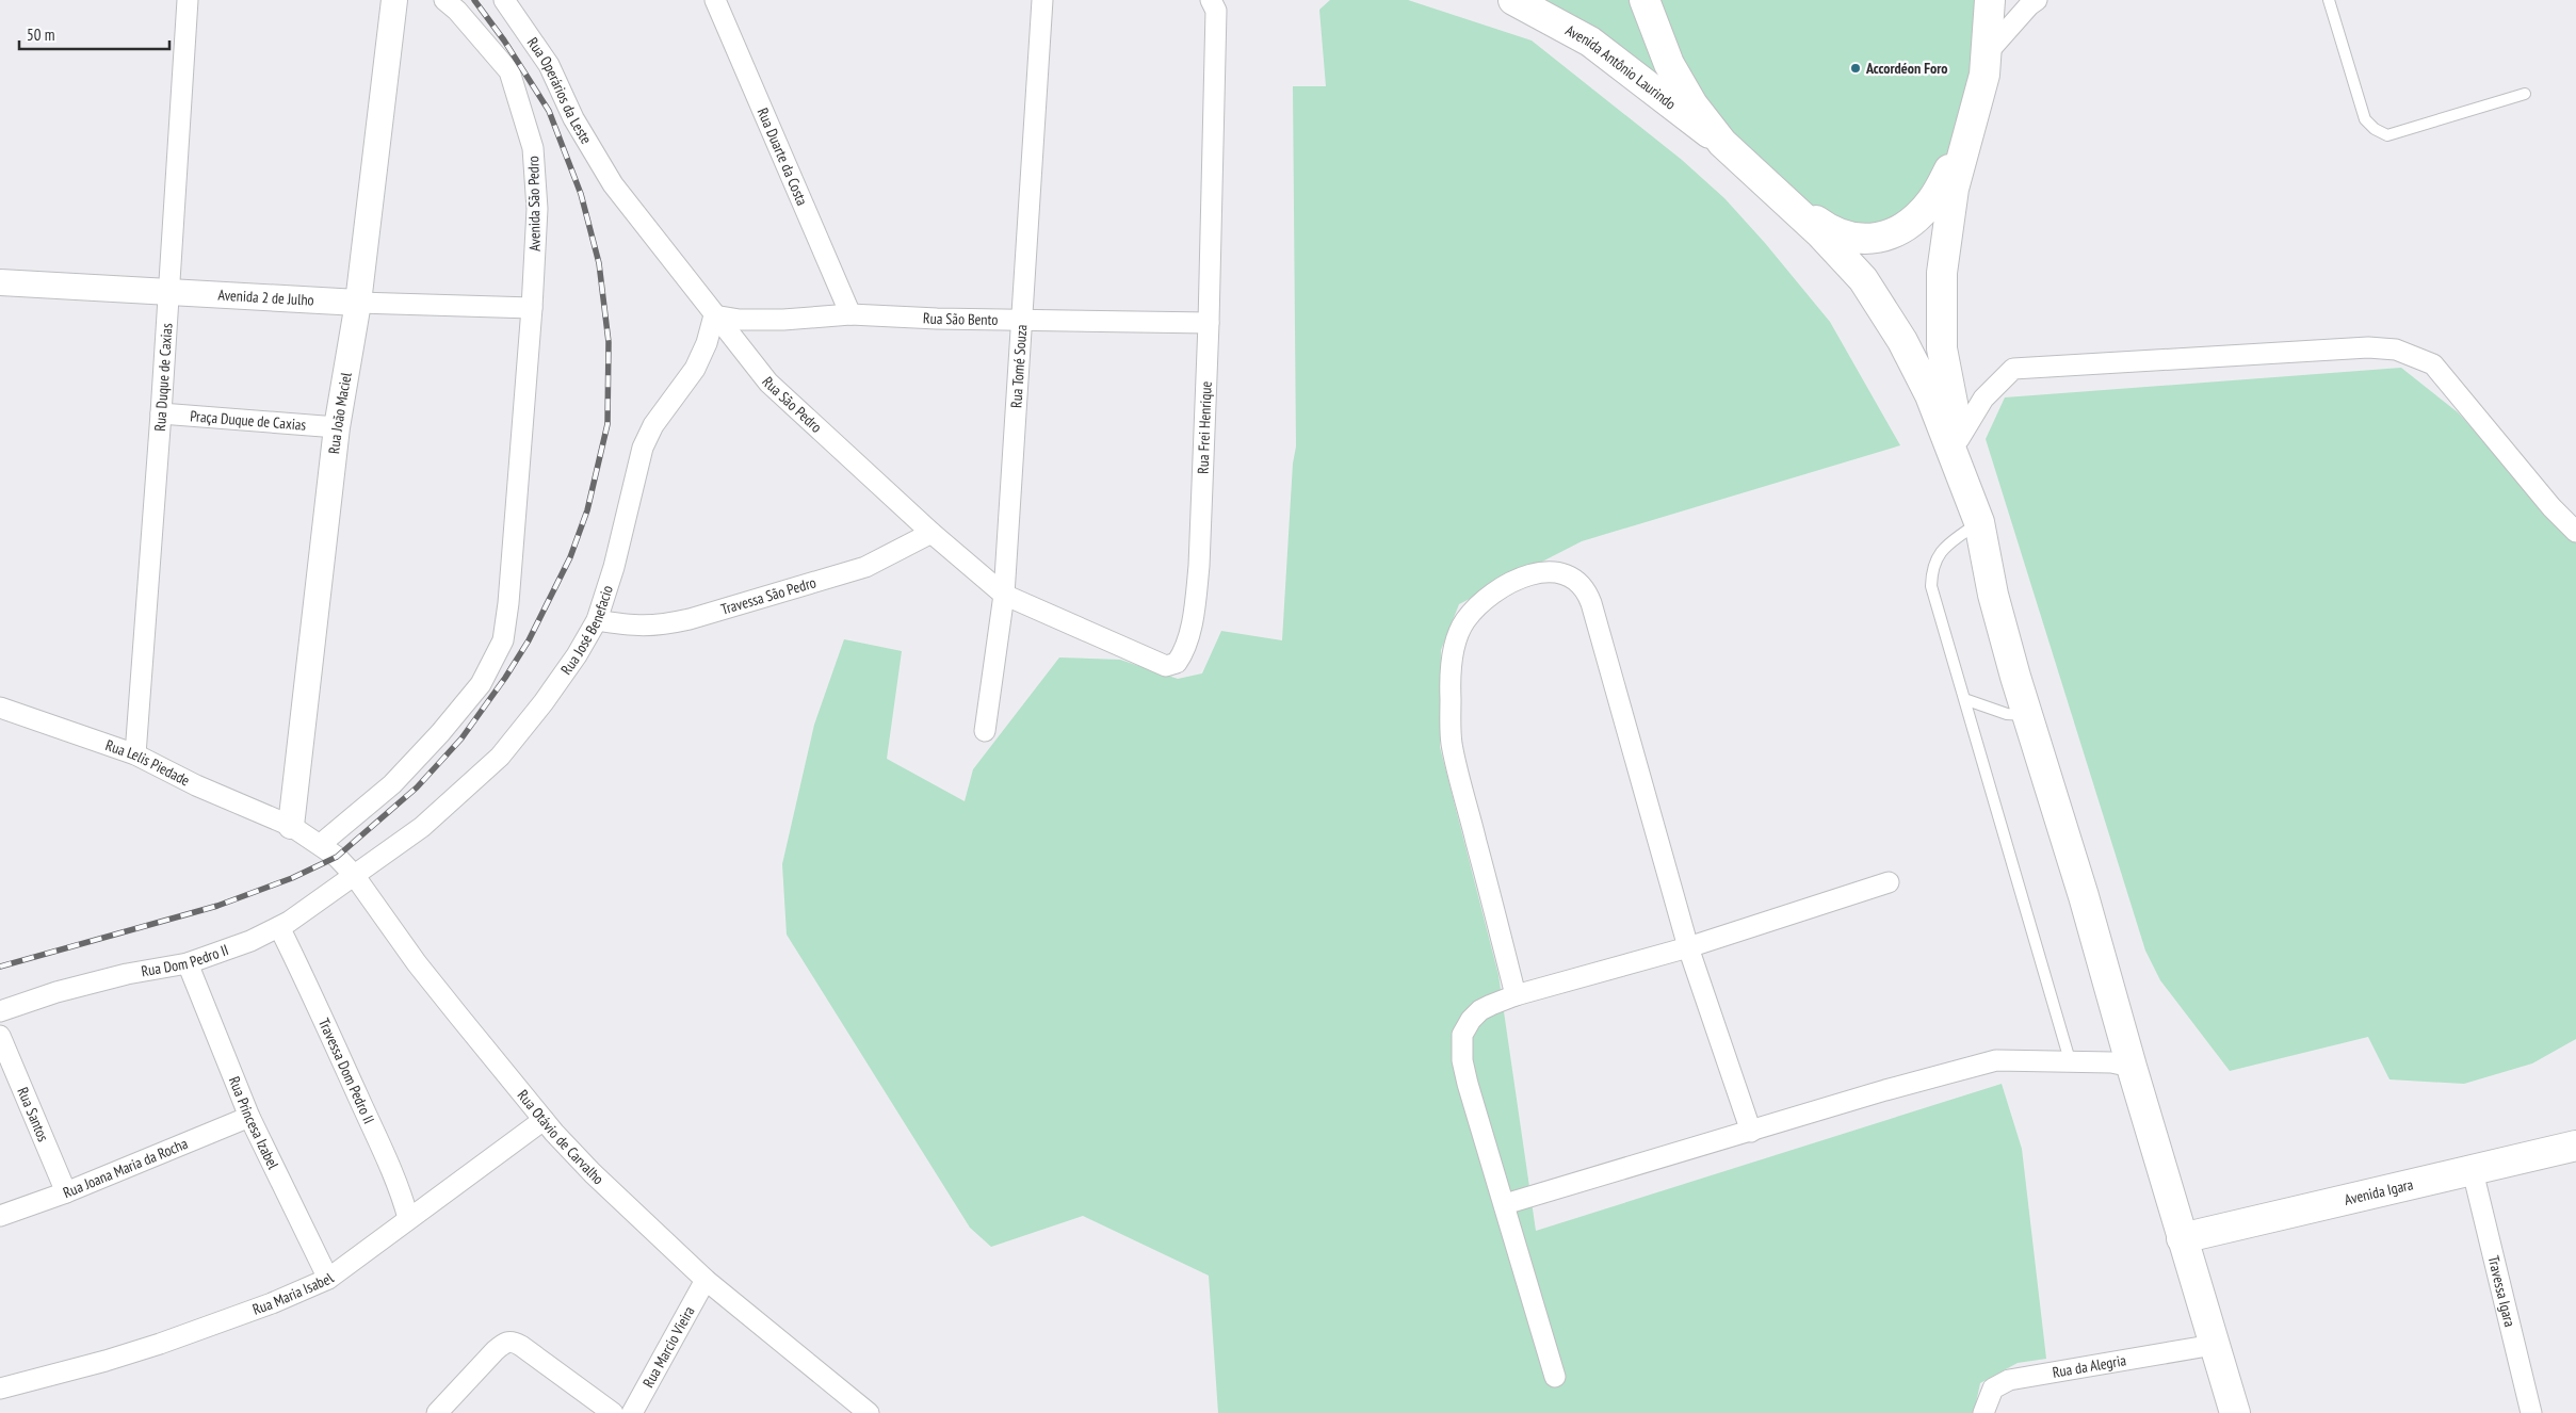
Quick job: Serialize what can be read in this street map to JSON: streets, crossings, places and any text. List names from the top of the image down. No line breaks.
{"streets":{"main road":["Avenida Antônio Laurindo","Avenida Igara"],"street":["Rua Operários da Leste","Rua Duarte da Costa","Avenida São Pedro","Avenida 2 de Julho","Rua São Bento","Rua Tomé Souza","Rua Duque de Caxias","Rua São Pedro","Rua João Maciel","Praça Duque de Caxias","Rua Frei Henrique","Travessa São Pedro","Rua José Benefacio","Rua Lelis Piedade","Rua Dom Pedro II","Travessa Dom Pedro II","Rua Santos","Rua Princesa Izabel","Rua Otávio de Carvalho","Rua Joana Maria da Rocha","Travessa Igara","Rua Maria Isabel","Rua Marcio Vieira","Rua da Alegria"]},"crossings":[["Rua Operários da Leste","Rua São Pedro"],["Rua Duarte da Costa","Rua São Bento"],["Avenida São Pedro","Avenida 2 de Julho"],["Avenida 2 de Julho","Rua Duque de Caxias"],["Avenida 2 de Julho","Rua João Maciel"],["Rua São Bento","Rua Tomé Souza"],["Rua São Bento","Rua São Pedro"],["Rua São Bento","Rua Frei Henrique"],["Rua São Bento","Rua José Benefacio"],["Rua Tomé Souza","Rua São Pedro"],["Rua Tomé Souza","Rua Frei Henrique"],["Rua Duque de Caxias","Praça Duque de Caxias"],["Rua Duque de Caxias","Rua Lelis Piedade"],["Rua São Pedro","Rua Frei Henrique"],["Rua São Pedro","Travessa São Pedro"],["Rua São Pedro","Rua José Benefacio"],["Rua João Maciel","Praça Duque de Caxias"],["Rua João Maciel","Rua Lelis Piedade"],["Rua João Maciel","Rua Otávio de Carvalho"],["Travessa São Pedro","Rua José Benefacio"],["Rua José Benefacio","Rua Dom Pedro II"],["Rua José Benefacio","Rua Otávio de Carvalho"],["Rua Lelis Piedade","Rua Otávio de Carvalho"],["Rua Dom Pedro II","Travessa Dom Pedro II"],["Rua Dom Pedro II","Rua Princesa Izabel"],["Rua Dom Pedro II","Rua Otávio de Carvalho"],["Travessa Dom Pedro II","Rua Maria Isabel"],["Rua Santos","Rua Joana Maria da Rocha"],["Rua Princesa Izabel","Rua Joana Maria da Rocha"],["Rua Princesa Izabel","Rua Maria Isabel"],["Rua Otávio de Carvalho","Rua Maria Isabel"],["Rua Otávio de Carvalho","Rua Marcio Vieira"],["Avenida Igara","Travessa Igara"]],"places":["Accordéon Foro"],"scale_bar":"50 m"}
